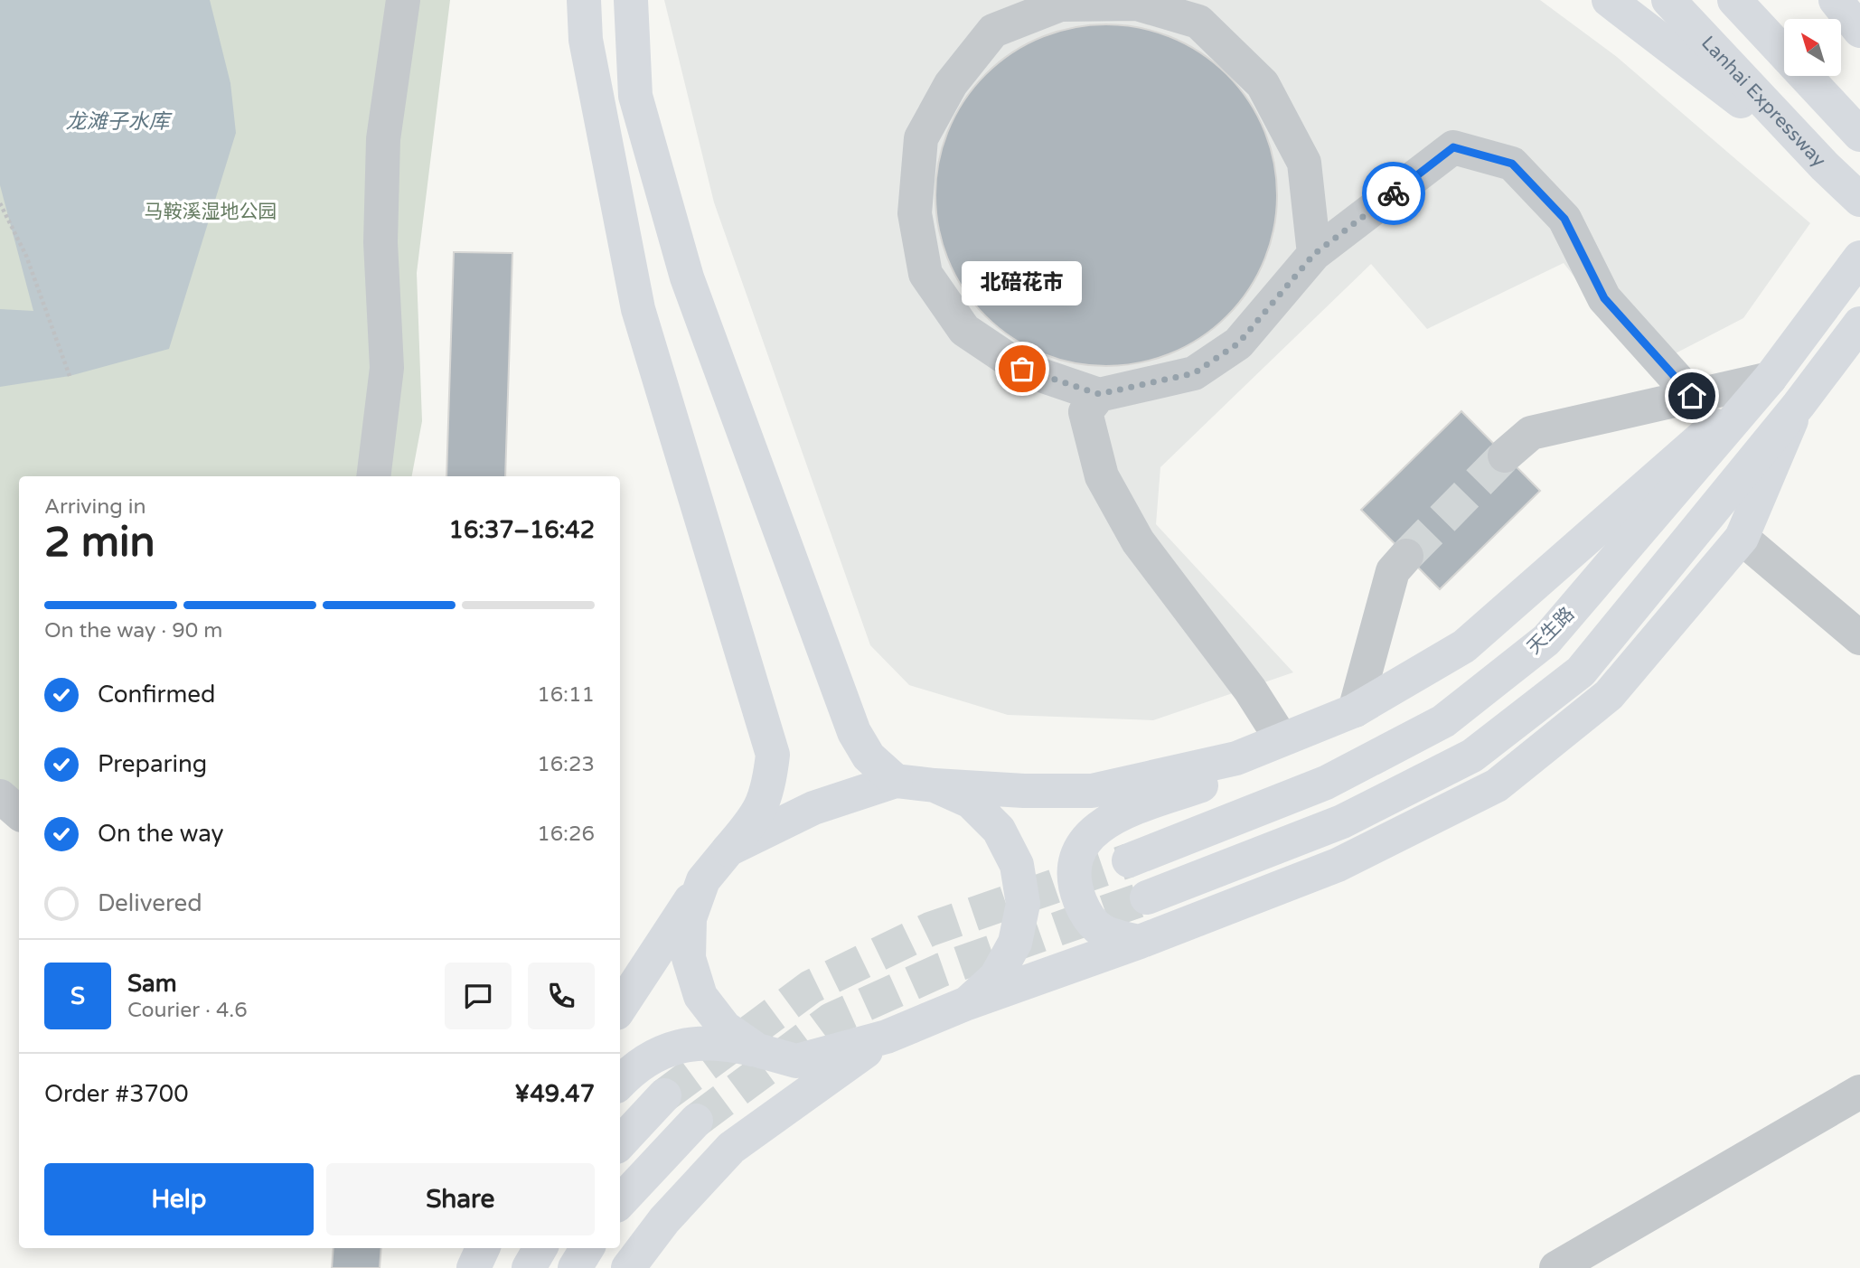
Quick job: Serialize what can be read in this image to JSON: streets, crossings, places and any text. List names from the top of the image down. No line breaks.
{"streets":{"main road":["Lanhai Expressway","天生路"]},"water":["龙滩子水库"],"parks":["马鞍溪湿地公园"],"places":["北碚花市"],"north":"top left","page":{"bubble":"北碚花市","heading":["2 min","Arriving in","16:37–16:42"],"panel":["Sam","Courier · 4.6","Order #3700","¥49.47"],"bar":"On the way · 90 m","list":[["Confirmed","16:11"],["Preparing","16:23"],["On the way","16:26"],"Delivered"],"round":"S","buttons":["Help","Share"]}}
